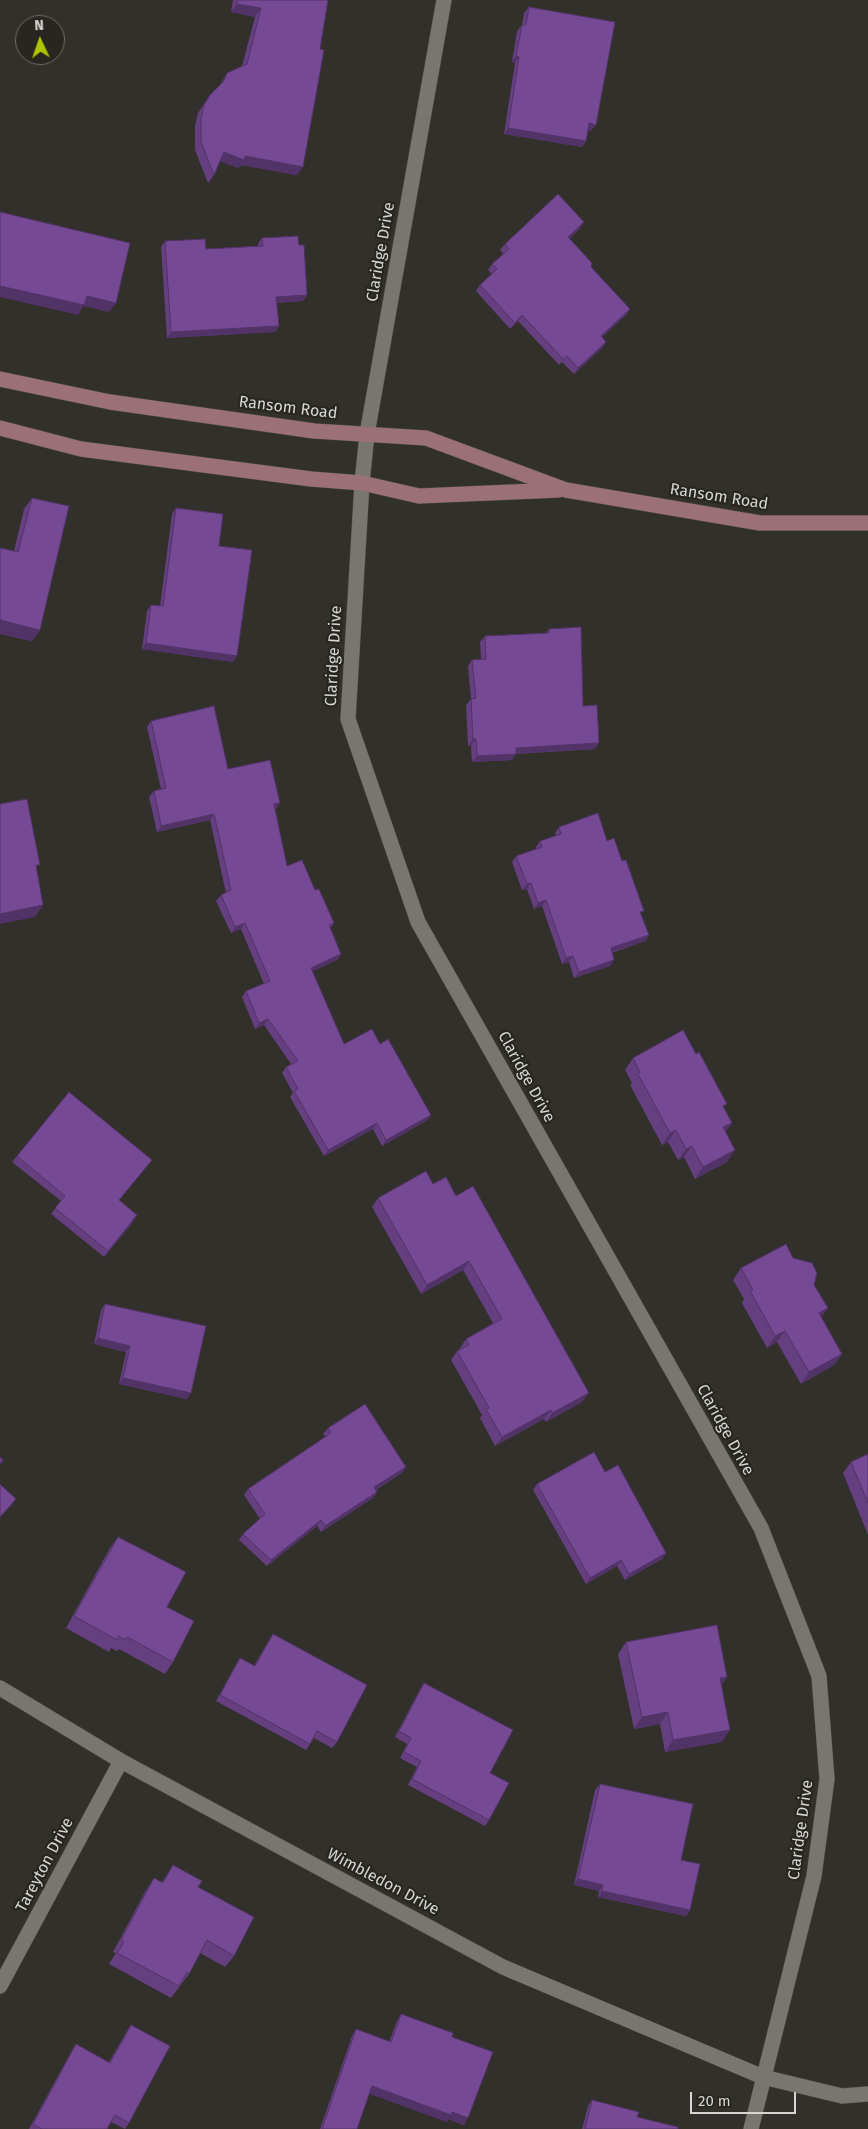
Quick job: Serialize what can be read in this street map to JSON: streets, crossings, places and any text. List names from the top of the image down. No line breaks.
{"streets":{"street":["Claridge Drive","Ransom Road","Tareyton Drive","Wimbledon Drive"]},"crossings":[["Claridge Drive","Ransom Road"],["Claridge Drive","Wimbledon Drive"],["Tareyton Drive","Wimbledon Drive"]],"scale_bar":"20 m","north":"top"}
